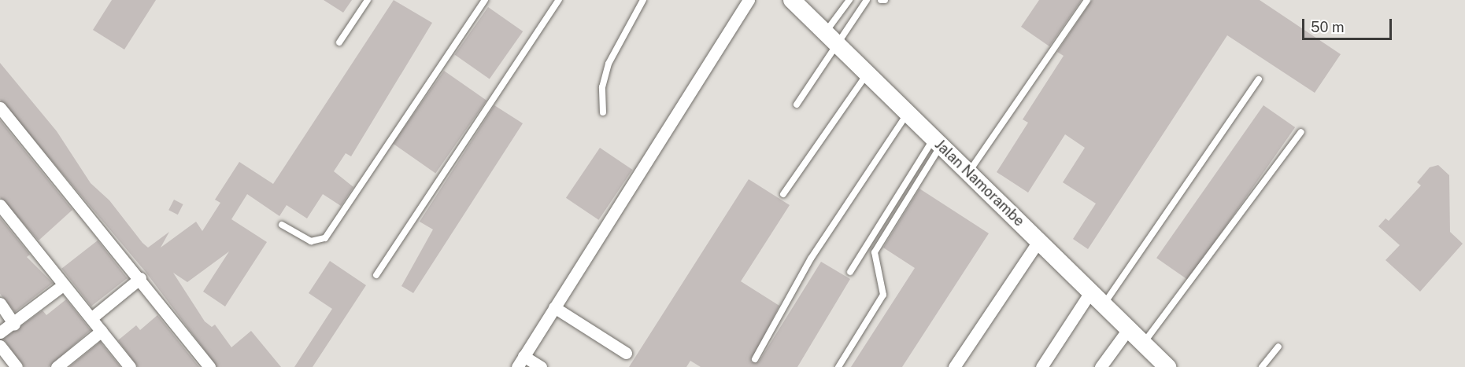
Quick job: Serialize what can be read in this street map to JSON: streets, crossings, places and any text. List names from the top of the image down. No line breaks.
{"streets":{"main road":["Jalan Namorambe"]},"scale_bar":"50 m"}
